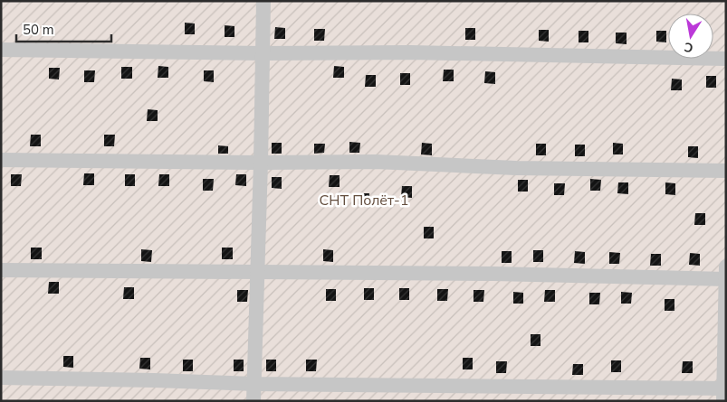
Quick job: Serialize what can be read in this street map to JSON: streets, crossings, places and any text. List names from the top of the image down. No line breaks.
{"parks":["СНТ Полёт-1"],"scale_bar":"50 m","north":"bottom"}
